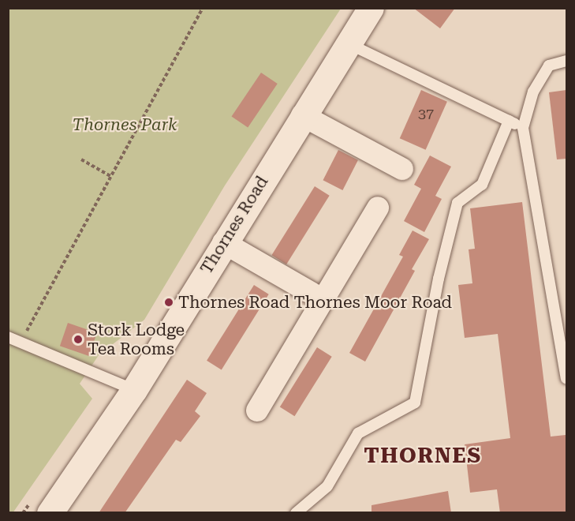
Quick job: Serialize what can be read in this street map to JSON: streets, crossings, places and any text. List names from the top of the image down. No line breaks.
{"streets":{"main road":["Thornes Road"]},"districts":["THORNES"],"parks":["Thornes Park"],"places":["Thornes Road Thornes Moor Road","Stork Lodge Tea Rooms"],"house_numbers":["37"]}
